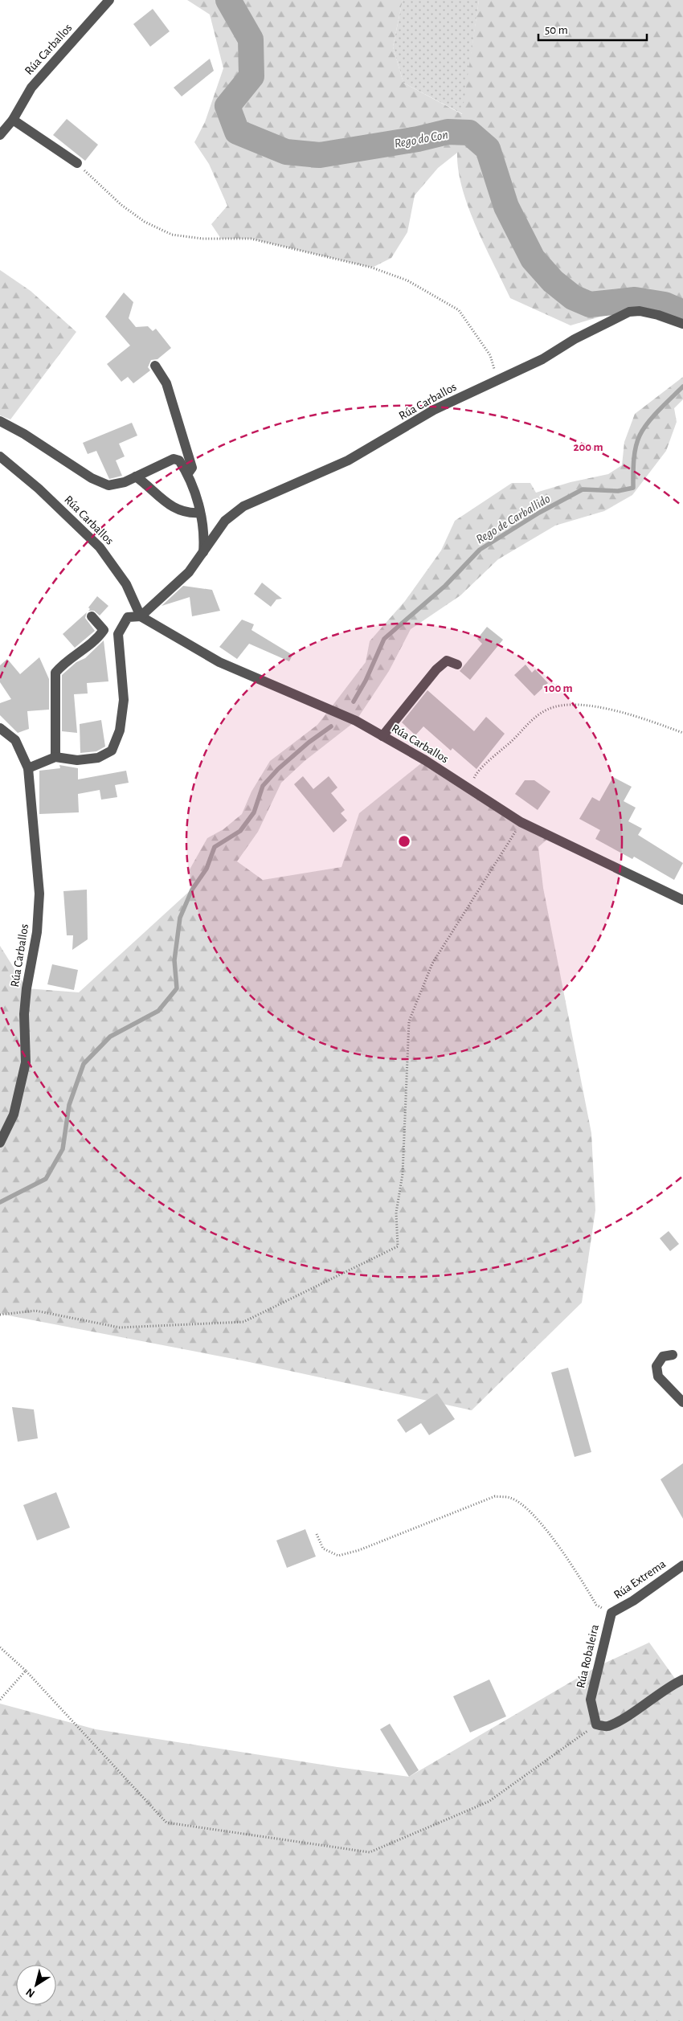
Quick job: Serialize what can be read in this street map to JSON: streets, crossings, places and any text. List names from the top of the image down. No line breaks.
{"streets":{"street":["Rúa Carballos","Rúa Extrema","Rúa Robaleira"]},"crossings":[["Rúa Extrema","Rúa Robaleira"]],"water":["Rego do Con","Rego de Carballido"],"scale_bar":"50 m","north":"bottom left","rings":["200 m","100 m"]}
